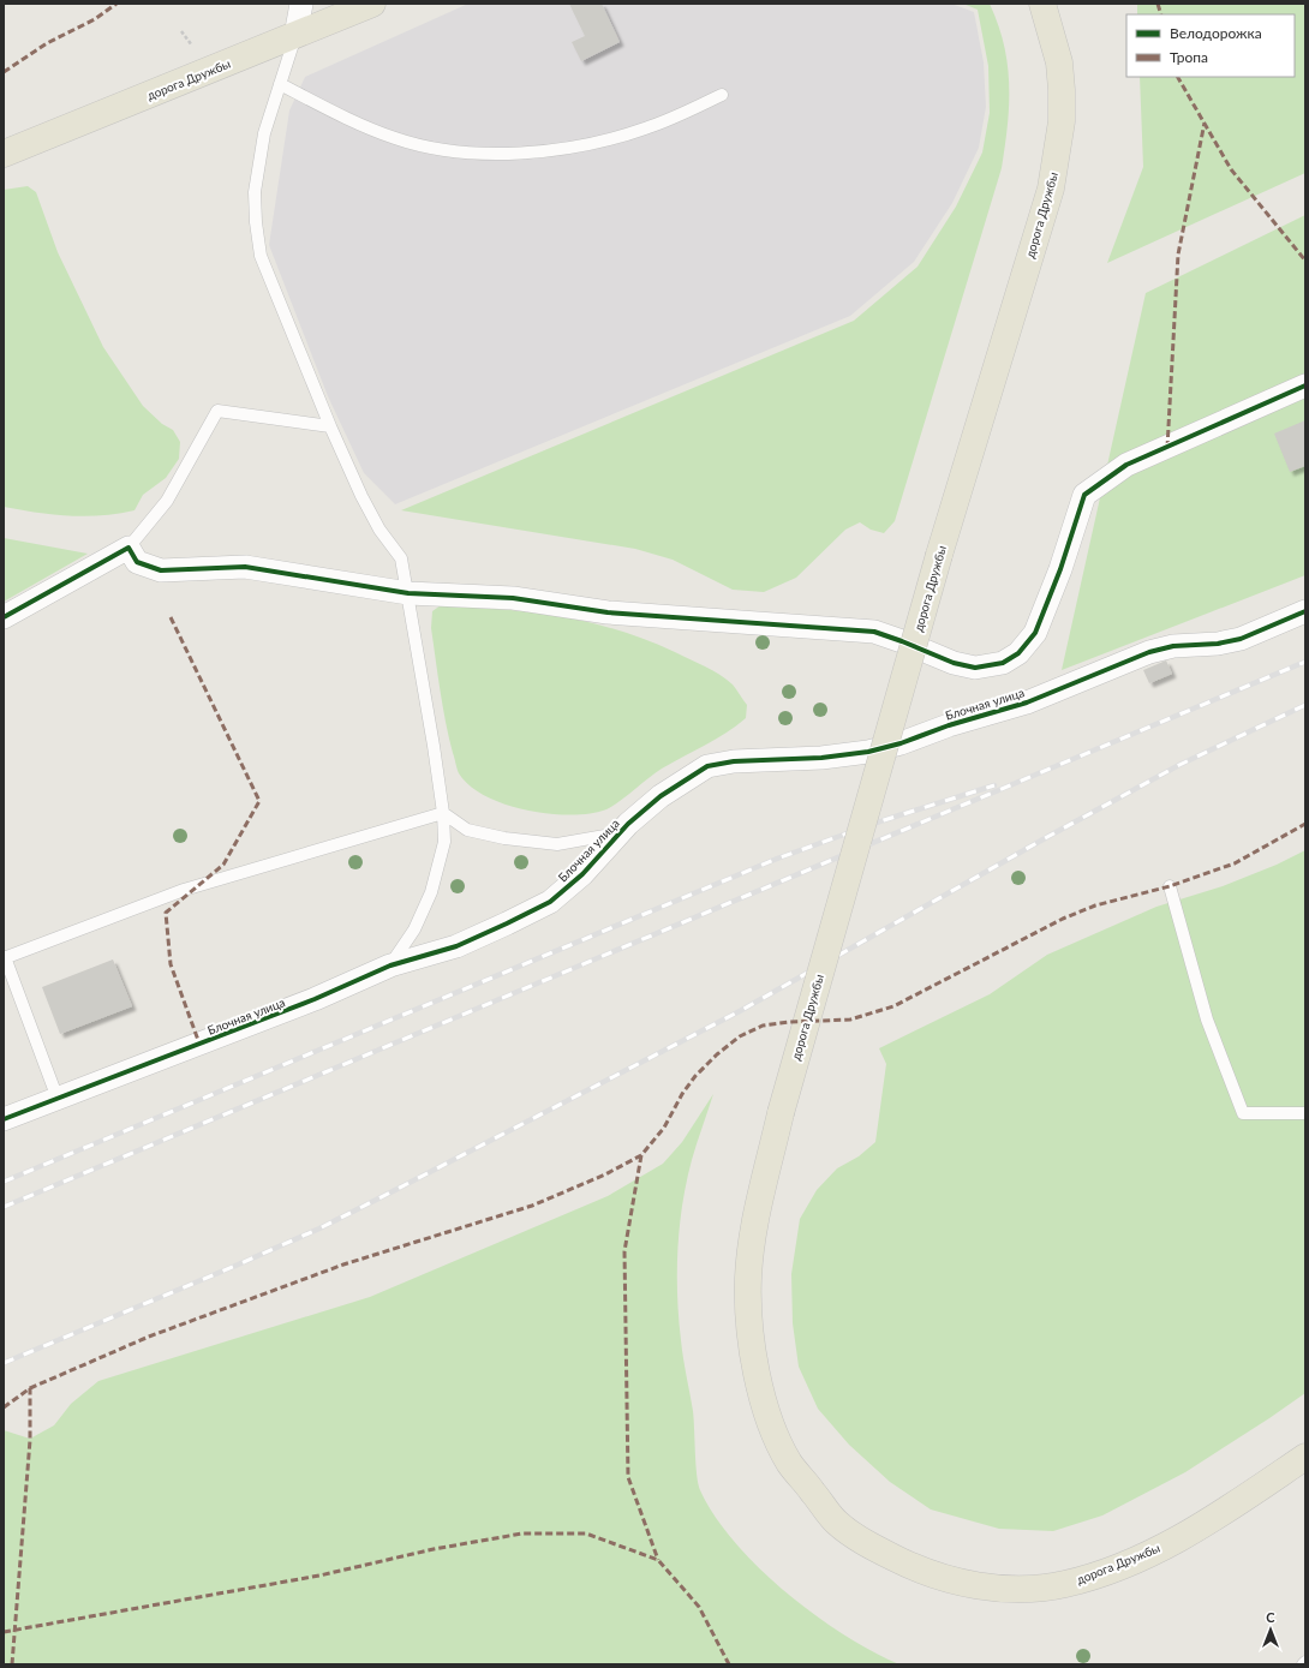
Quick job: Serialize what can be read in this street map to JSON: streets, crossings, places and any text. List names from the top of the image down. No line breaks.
{"streets":{"main road":["дорога Дружбы"],"street":["Блочная улица"]},"legend":["Велодорожка","Тропа"],"north":"top"}
